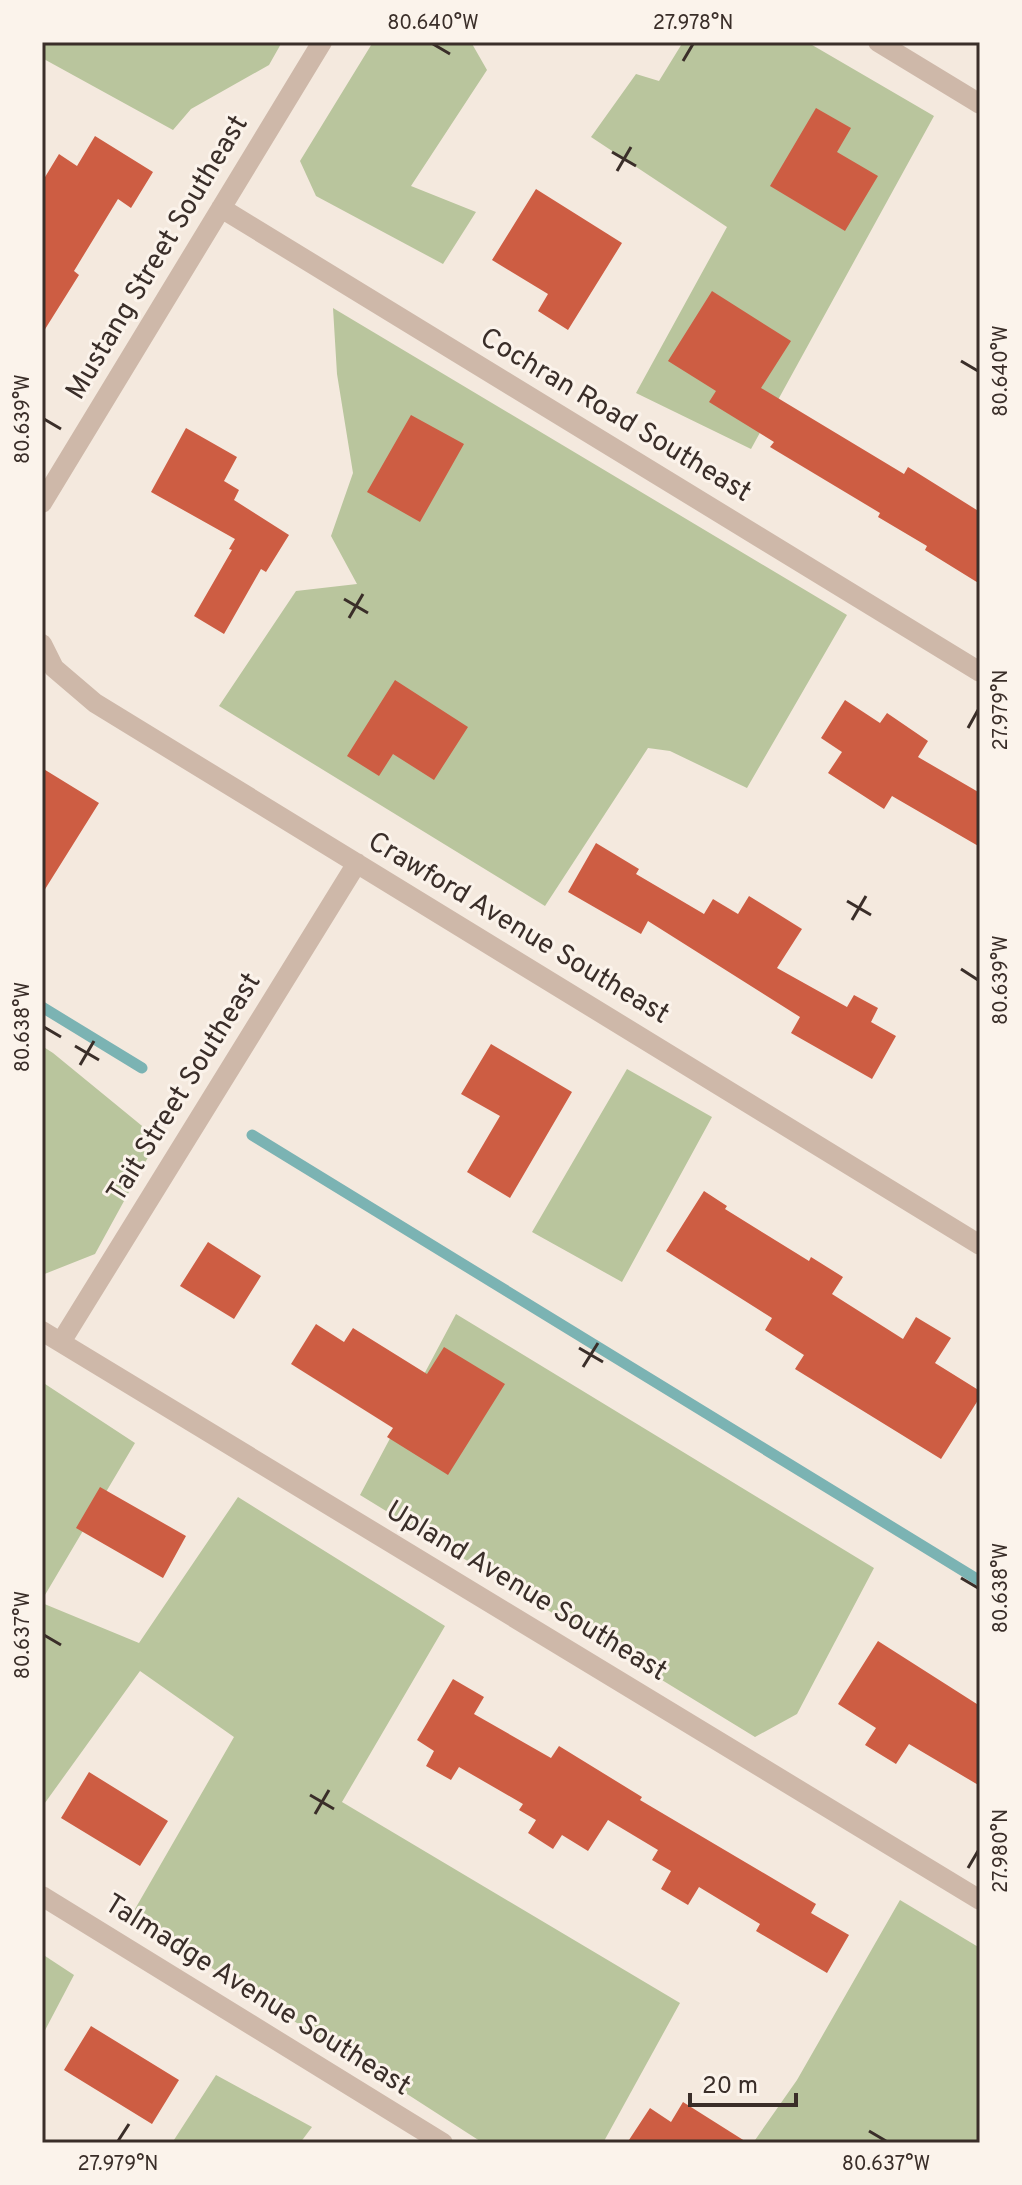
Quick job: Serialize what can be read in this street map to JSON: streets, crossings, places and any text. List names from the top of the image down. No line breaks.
{"streets":{"street":["Mustang Street Southeast","Cochran Road Southeast","Crawford Avenue Southeast","Tait Street Southeast","Upland Avenue Southeast","Talmadge Avenue Southeast"]},"crossings":[["Mustang Street Southeast","Cochran Road Southeast"],["Crawford Avenue Southeast","Tait Street Southeast"],["Tait Street Southeast","Upland Avenue Southeast"]],"scale_bar":"20 m","coordinates":["80.640°W","27.978°N","80.639°W","27.979°N","80.638°W","80.637°W","27.980°N"]}
